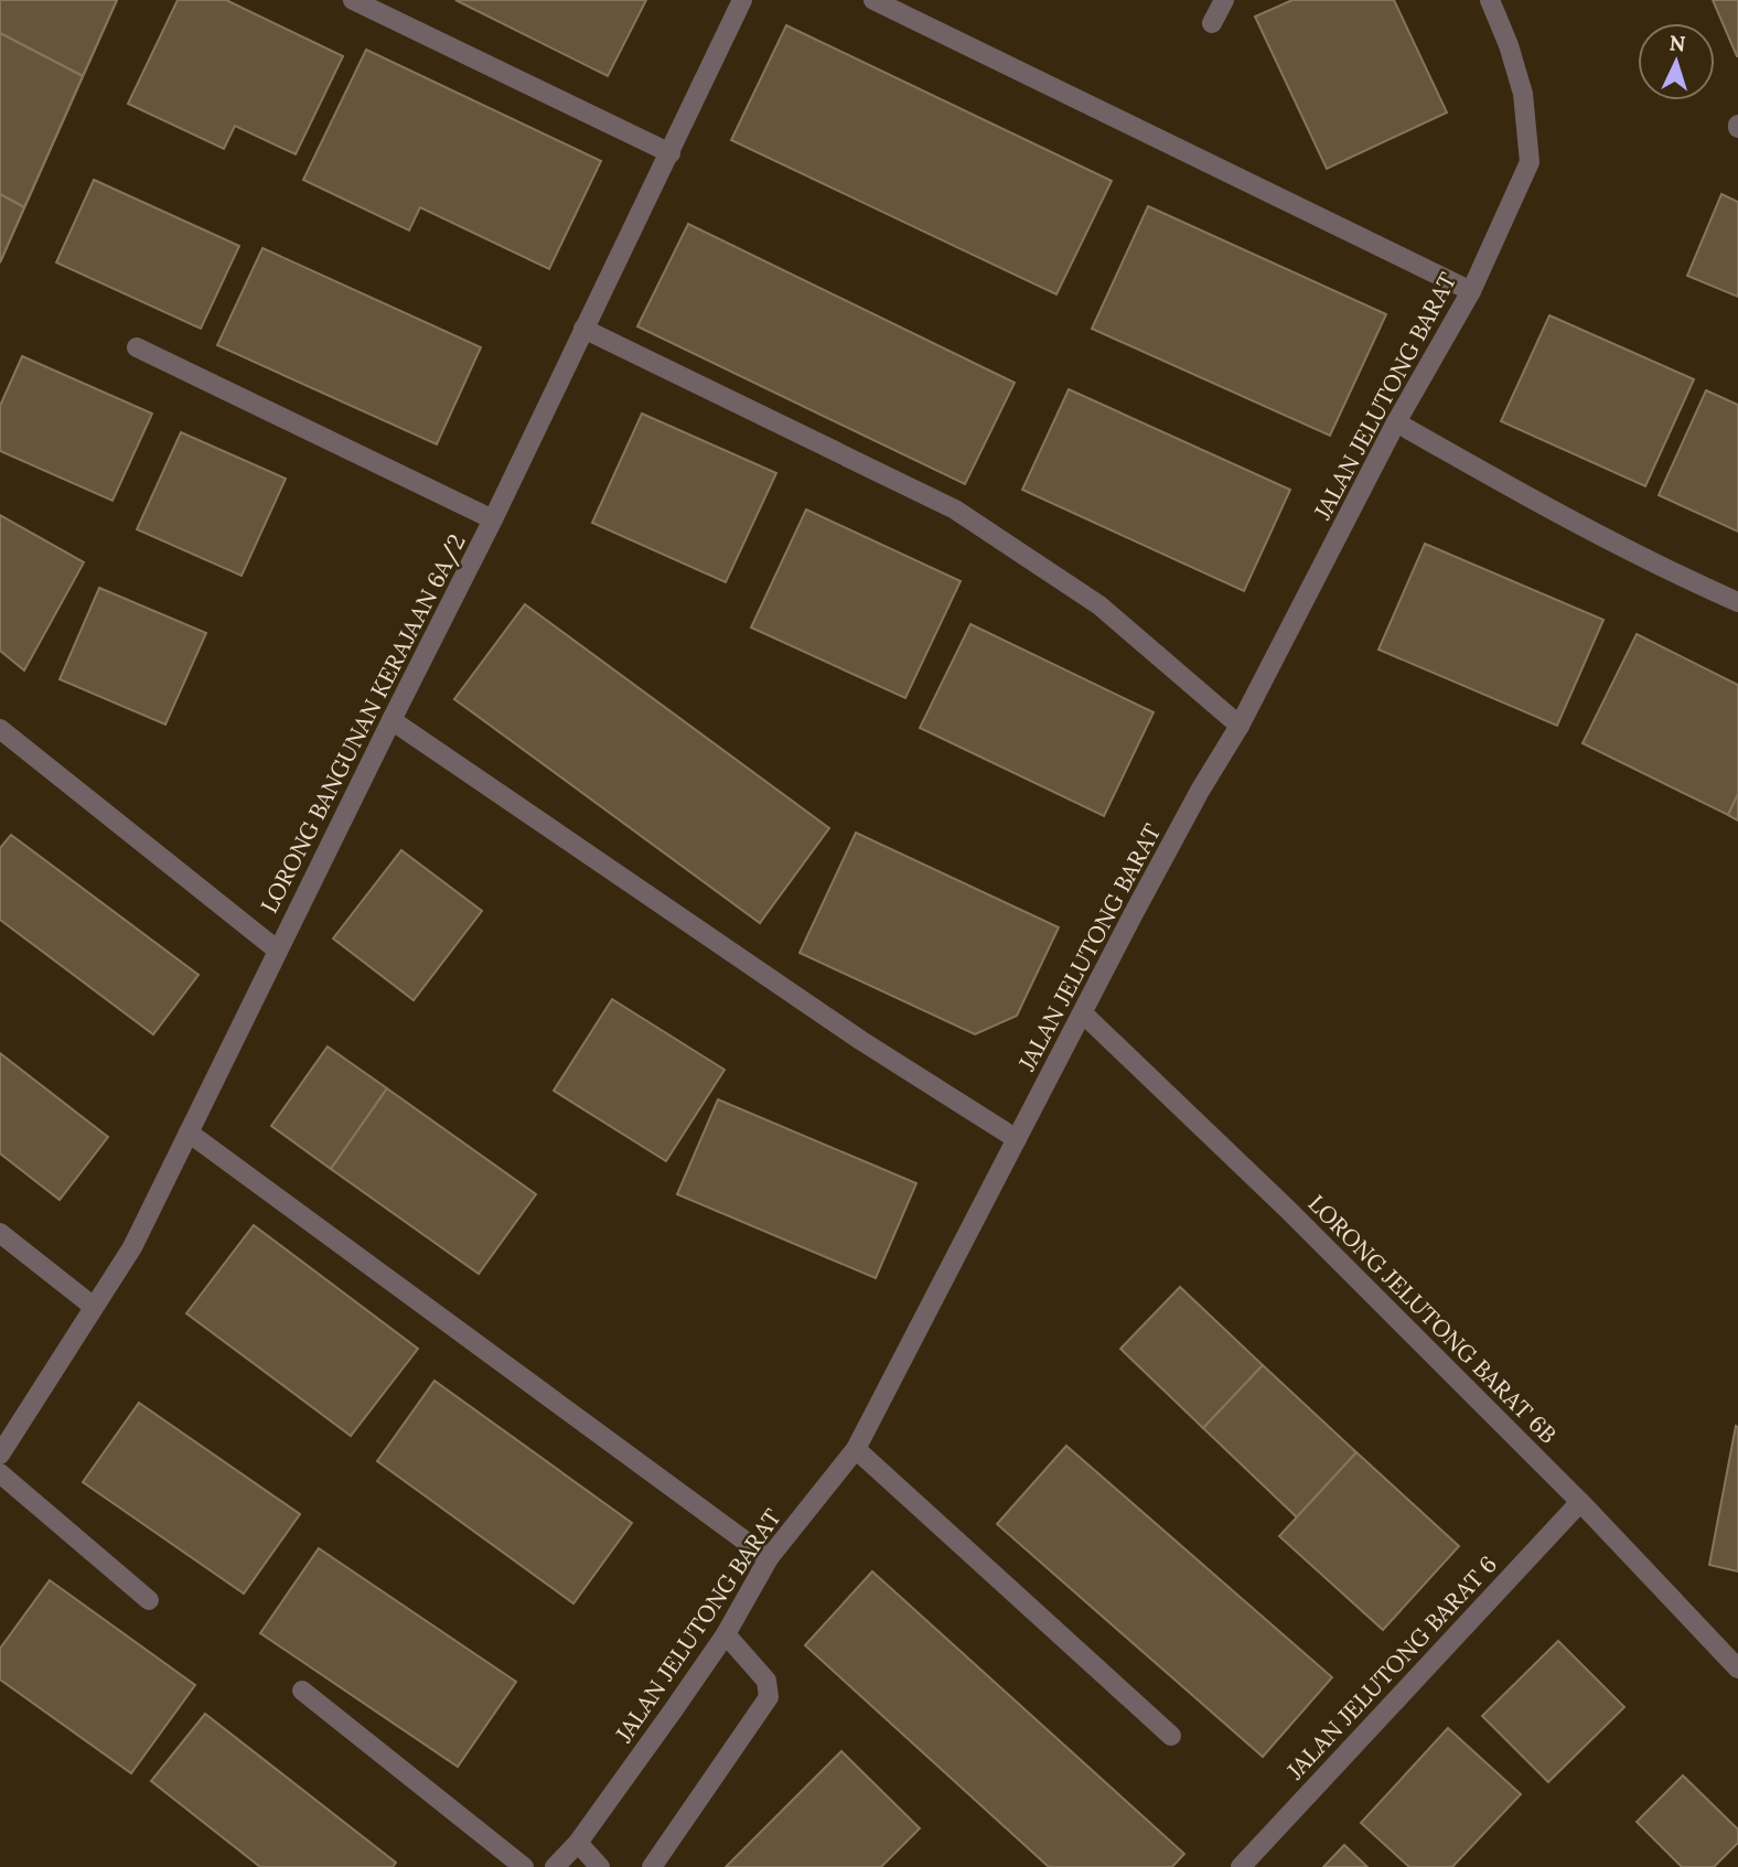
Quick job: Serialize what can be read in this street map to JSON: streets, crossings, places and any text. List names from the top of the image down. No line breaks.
{"streets":{"street":["JALAN JELUTONG BARAT","LORONG BANGUNAN KERAJAAN 6A/2","LORONG JELUTONG BARAT 6B","JALAN JELUTONG BARAT 6"]},"crossings":[["JALAN JELUTONG BARAT","LORONG JELUTONG BARAT 6B"],["LORONG JELUTONG BARAT 6B","JALAN JELUTONG BARAT 6"]],"north":"top"}
